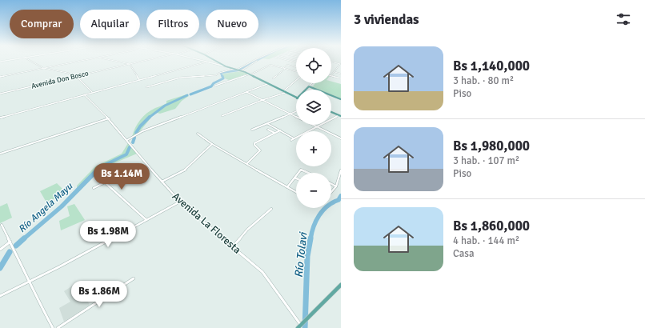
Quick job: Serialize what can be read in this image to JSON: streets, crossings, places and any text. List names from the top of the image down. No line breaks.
{"streets":{"street":["Avenida Don Bosco","Avenida La Floresta"]},"water":["Río Angela Mayu","Río Tolavi"],"page":{"heading":"3 viviendas","chip":["Comprar","Alquilar","Filtros","Nuevo"],"list":[{"name":"Bs 1,140,000","note":"3 hab. · 80 m² · Piso"},{"name":"Bs 1,980,000","note":"3 hab. · 107 m² · Piso"},{"name":"Bs 1,860,000","note":"4 hab. · 144 m² · Casa"}],"map_buttons":["+","−"],"price":["Bs 1.14M","Bs 1.98M","Bs 1.86M"]}}
